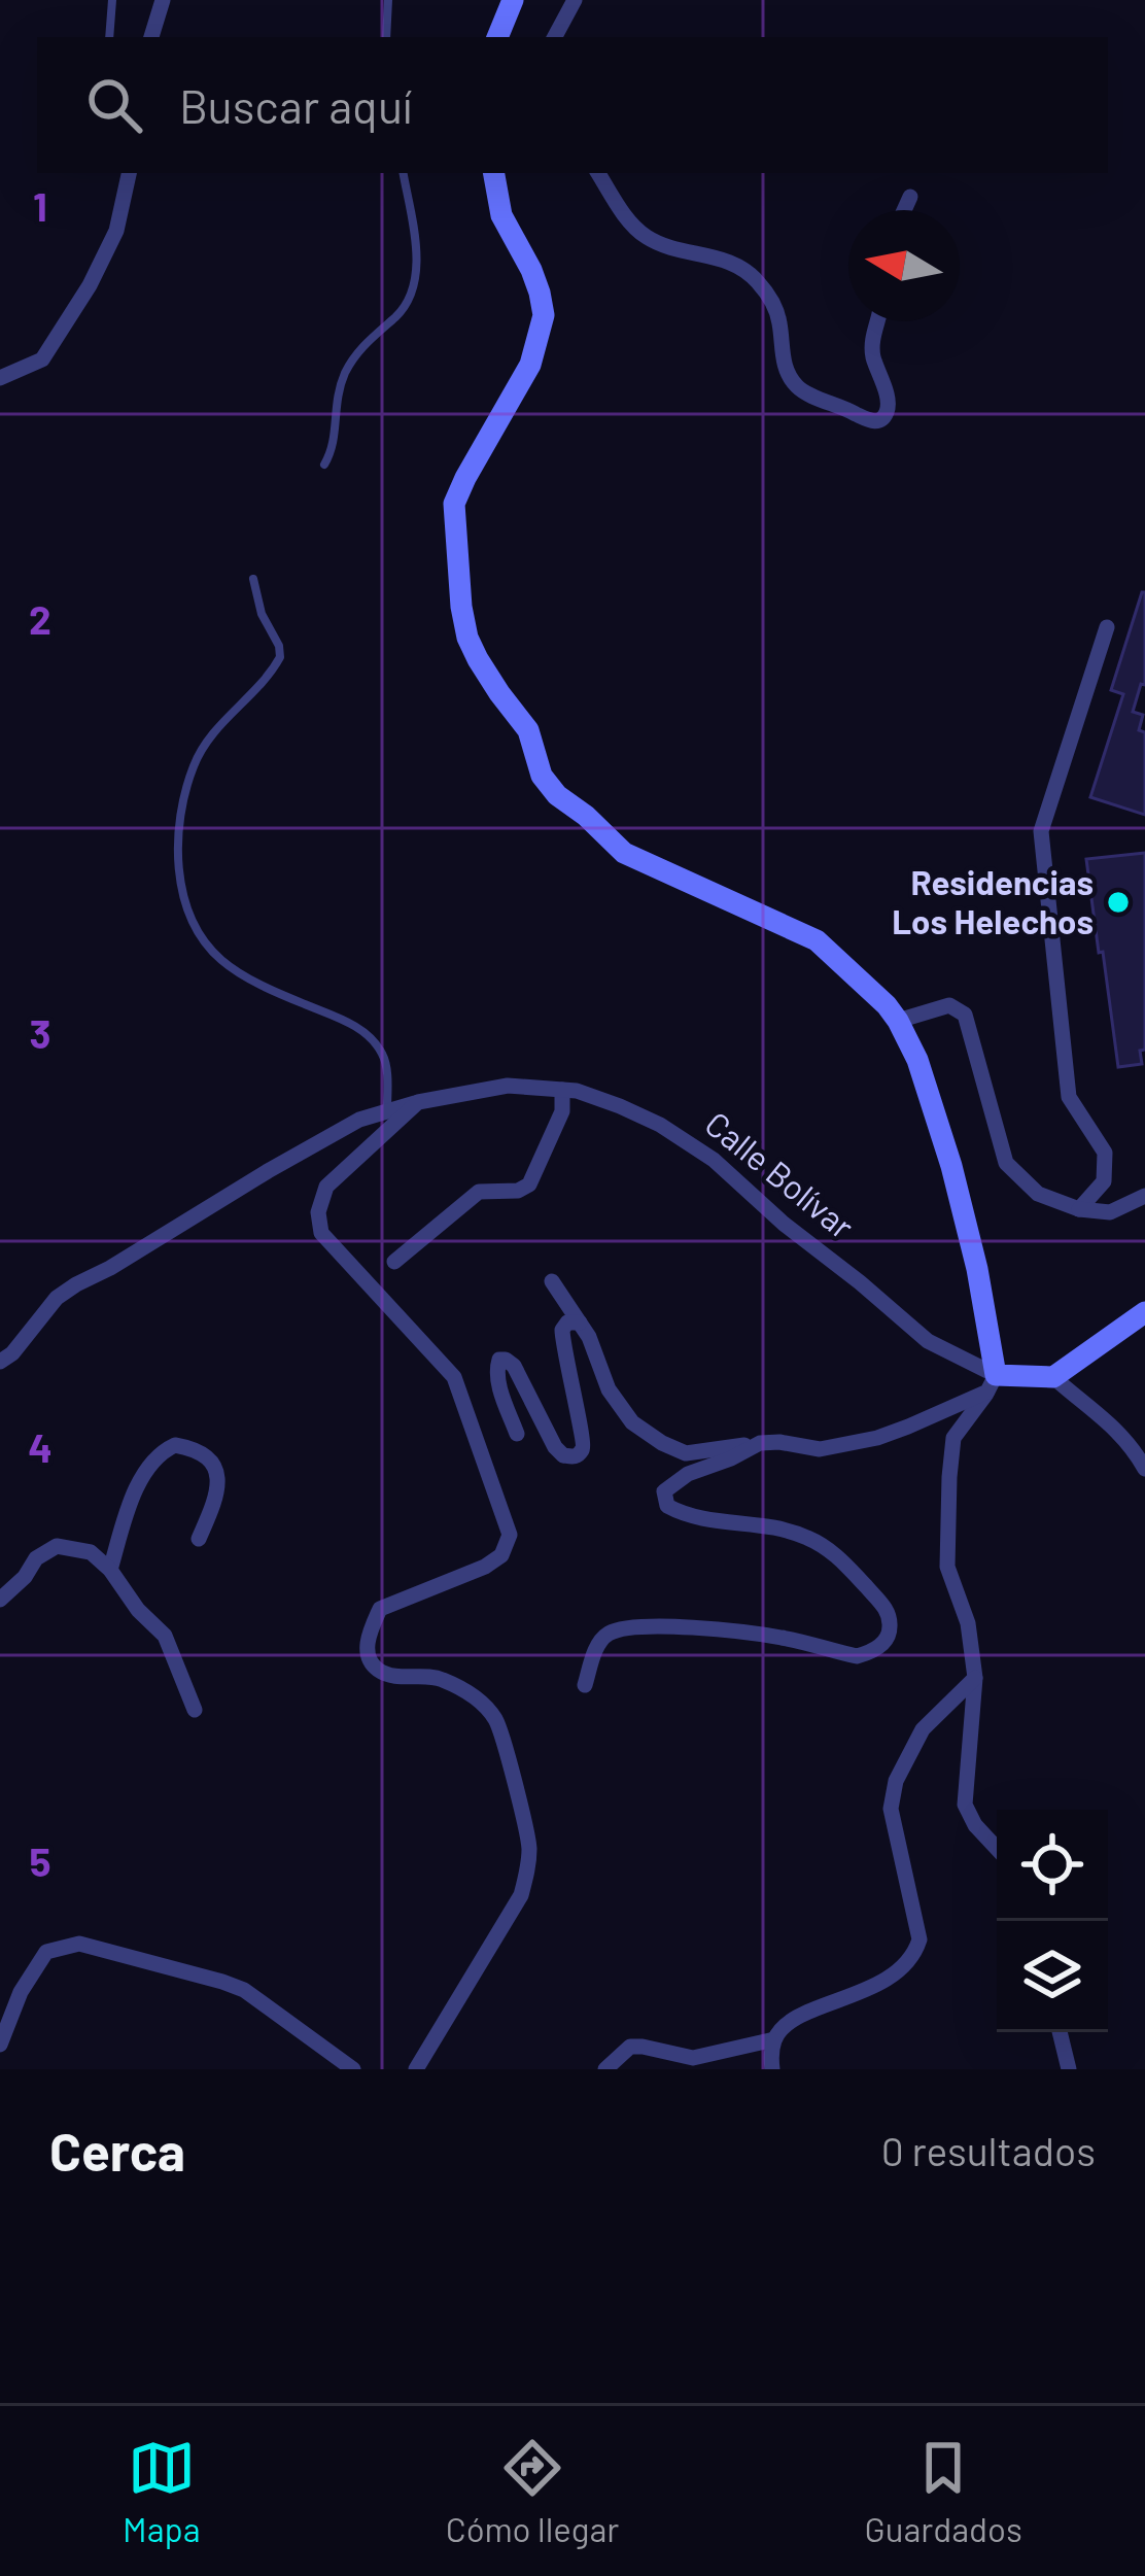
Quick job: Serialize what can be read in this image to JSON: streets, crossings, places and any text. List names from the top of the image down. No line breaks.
{"streets":{"street":["Calle Bolívar"]},"places":["Residencias Los Helechos"],"north":"left","page":{"search":"Buscar aquí","heading":["Cerca","0 resultados"],"nav":["Mapa","Cómo llegar","Guardados"]},"grid":{"rows":["1","2","3","4","5"]}}
